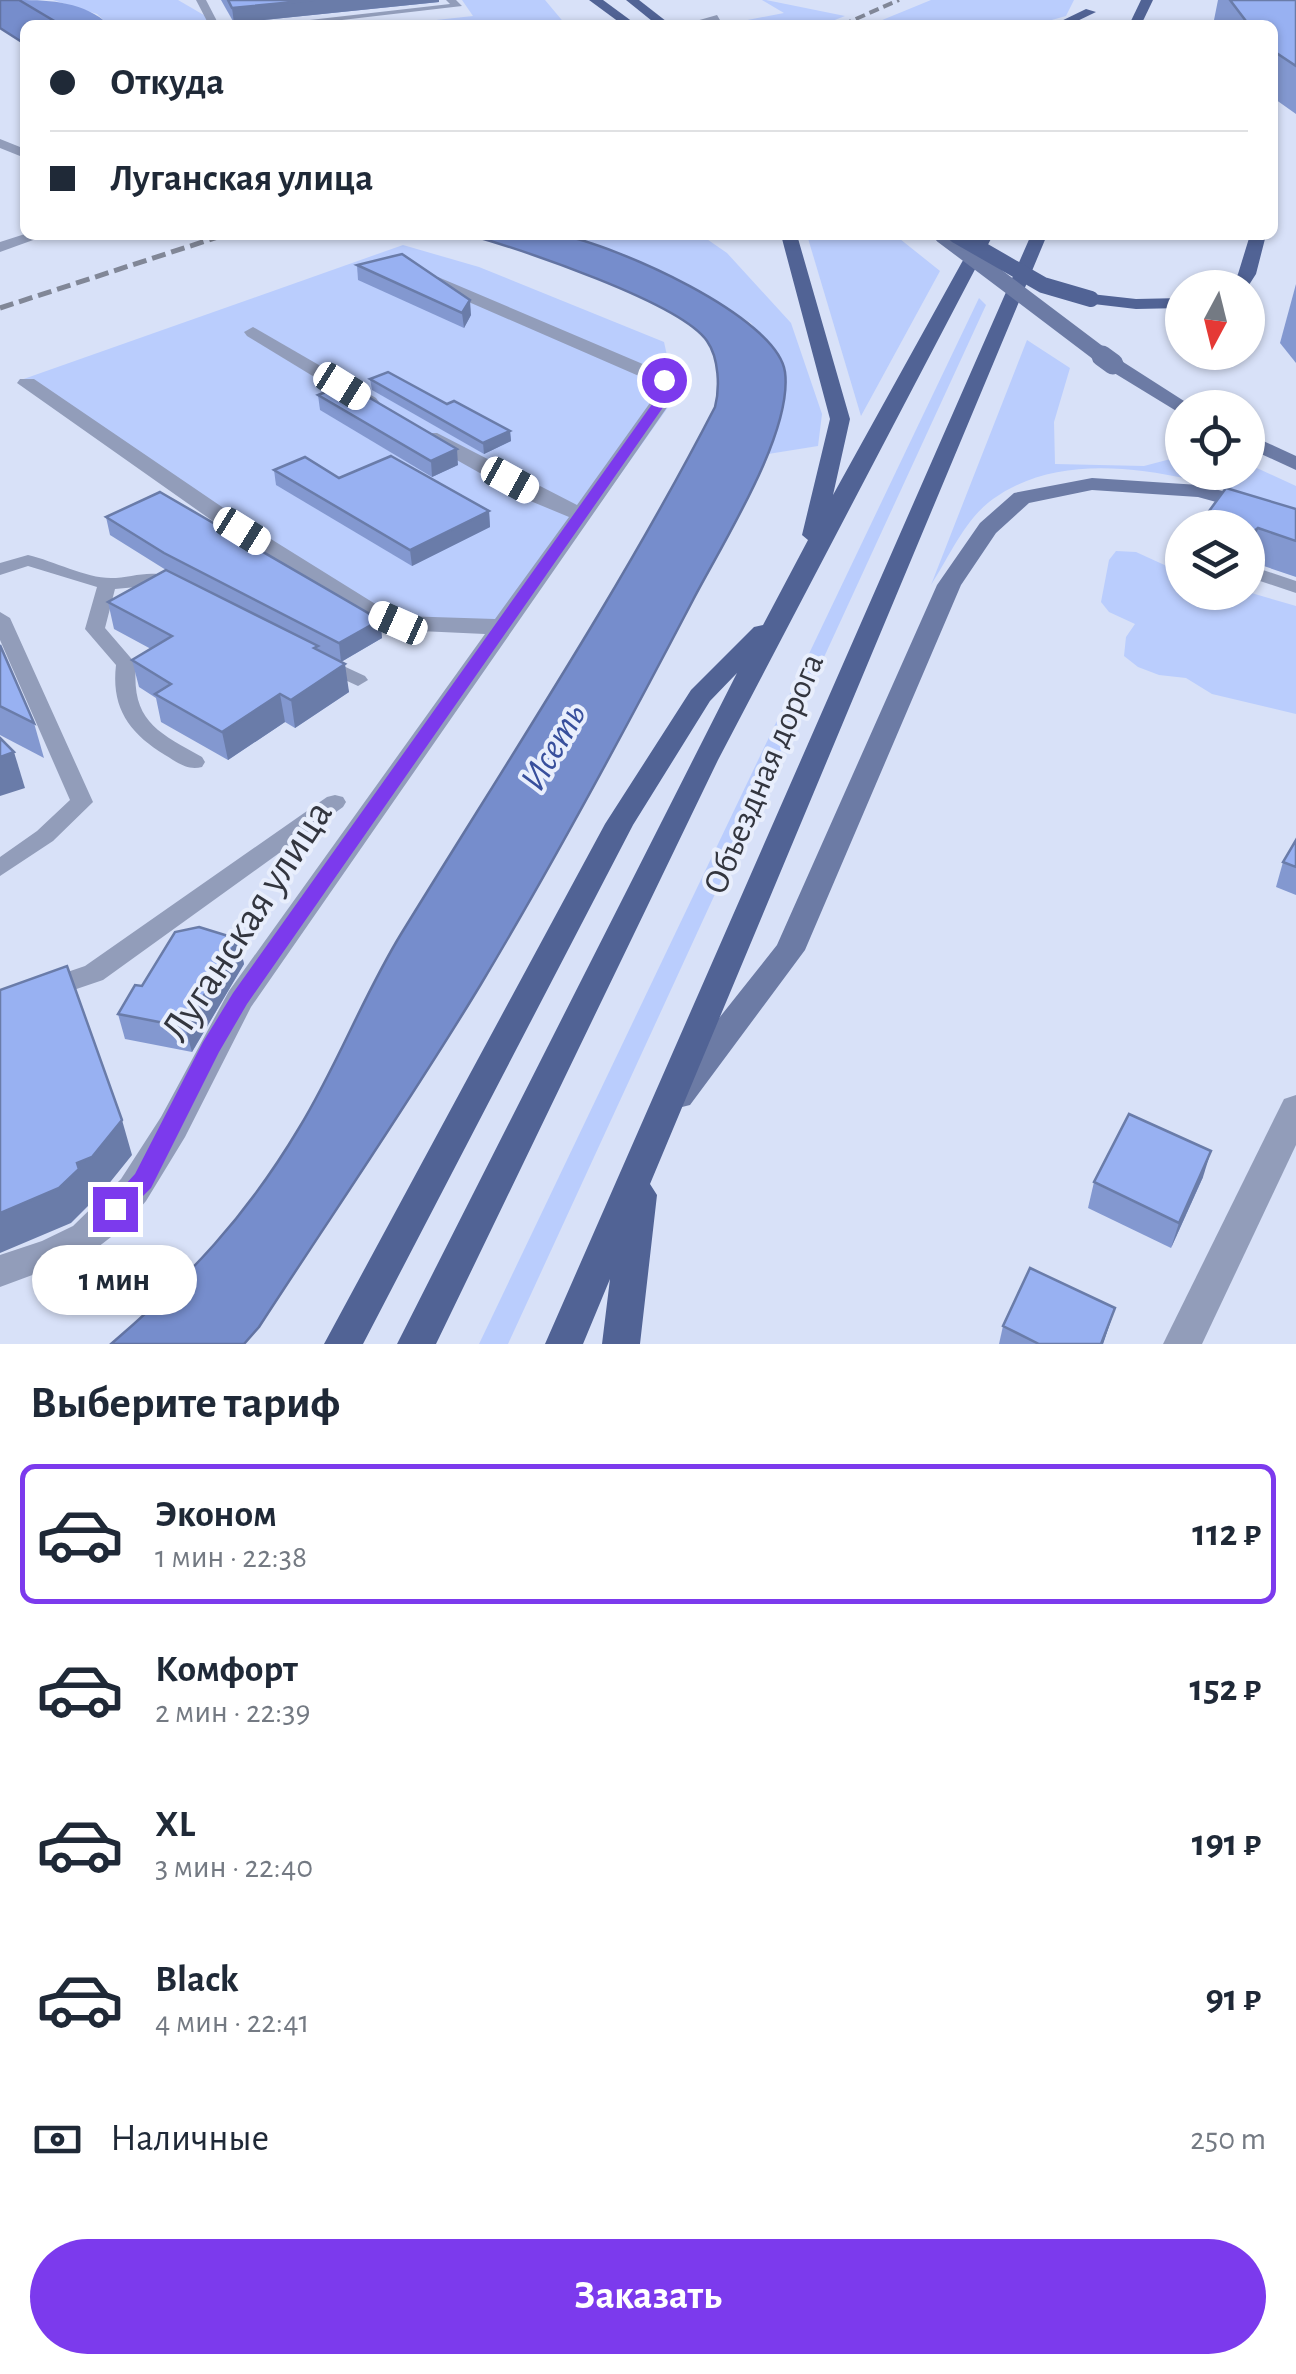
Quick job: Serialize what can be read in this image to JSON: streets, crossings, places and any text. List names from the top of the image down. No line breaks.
{"streets":{"main road":["Объездная дорога"],"street":["Луганская улица"]},"water":["Исеть"],"north":"bottom","page":{"banner":["Откуда","Луганская улица"],"bubble":"1 мин","heading":"Выберите тариф","list":[{"name":"Эконом","note":"1 мин · 22:38","value":"112 ₽"},{"name":"Комфорт","note":"2 мин · 22:39","value":"152 ₽"},{"name":"XL","note":"3 мин · 22:40","value":"191 ₽"},{"name":"Black","note":"4 мин · 22:41","value":"91 ₽"}],"pay":["Наличные","250 m"],"buttons":"Заказать"}}
